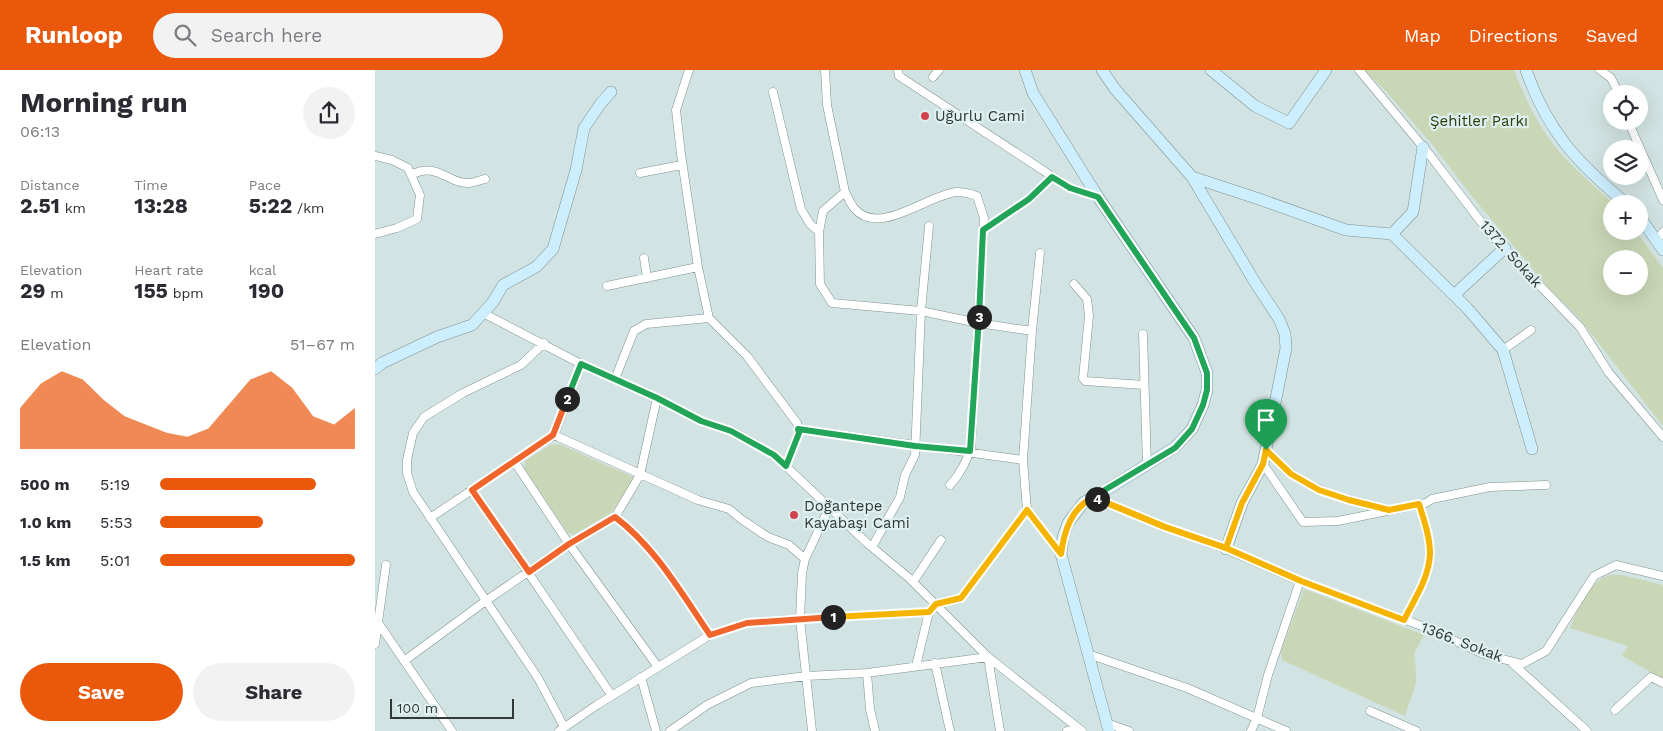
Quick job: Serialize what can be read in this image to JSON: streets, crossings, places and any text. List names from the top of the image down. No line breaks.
{"streets":{"street":["1372. Sokak","1366. Sokak"]},"parks":["Şehitler Parkı"],"places":["Uğurlu Cami","Doğantepe Kayabaşı Cami"],"scale_bar":"100 m","page":{"header":"Runloop","search":"Search here","nav":["Map","Directions","Saved"],"heading":["Morning run","06:13"],"map_buttons":["+","−"],"stats":[["Distance","2.51 km"],["Time","13:28"],["Pace","5:22 /km"],["Elevation","29 m"],["Heart rate","155 bpm"],["kcal","190"]],"pins":["3","2","4","1"],"chart":["Elevation","51–67 m"],"list":[{"name":"500 m","note":"5:19"},{"name":"1.0 km","note":"5:53"},{"name":"1.5 km","note":"5:01"}],"buttons":["Save","Share"],"scale":"100 m"}}
